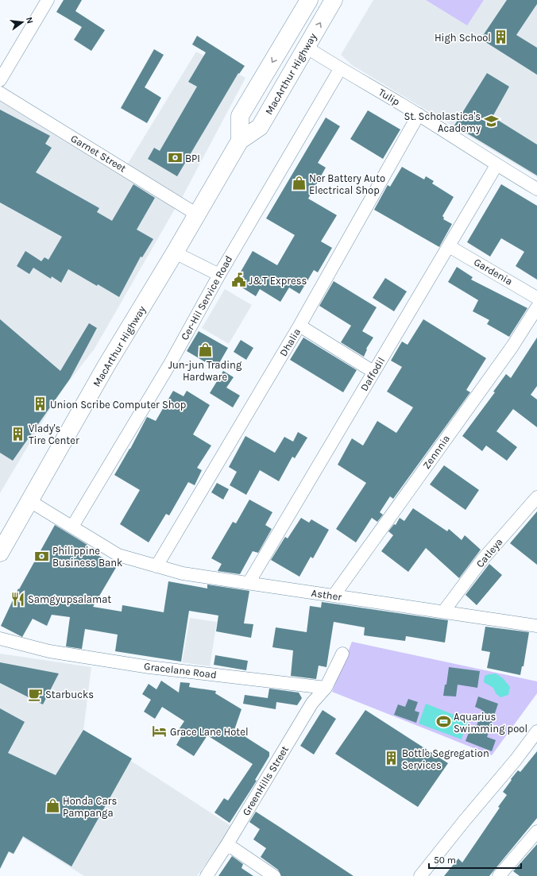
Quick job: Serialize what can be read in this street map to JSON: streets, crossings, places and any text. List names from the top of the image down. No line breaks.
{"streets":{"highway":["MacArthur Highway"],"street":["Tulip","Garnet Street","Gardenia","Cer-Hil Service Road","Dhalia","Daffodil","Zennnia","Catleya","Asther","Gracelane Road","GreenHills Street"]},"crossings":[["MacArthur Highway","Tulip"],["MacArthur Highway","Garnet Street"],["MacArthur Highway","Asther"],["Tulip","Cer-Hil Service Road"],["Tulip","Dhalia"],["Tulip","Daffodil"],["Gardenia","Daffodil"],["Cer-Hil Service Road","Asther"],["Dhalia","Asther"],["Daffodil","Asther"],["Zennnia","Asther"],["Catleya","Asther"],["Gracelane Road","GreenHills Street"]],"places":{"building":["High School","Union Scribe Computer Shop","Vlady's Tire Center","Bottle Segregation Services"],"school or university":["St. Scholastica's Academy"],"bank":["BPI","Philippine Business Bank"],"shop":["Ner Battery Auto Electrical Shop","Jun-jun Trading Hardware","Honda Cars Pampanga"],"public building":["J&T Express"],"restaurant":["Samgyupsalamat"],"cafe":["Starbucks"],"sports":["Aquarius Swimming pool"],"hotel":["Grace Lane Hotel"]},"scale_bar":"50 m","north":"right"}
